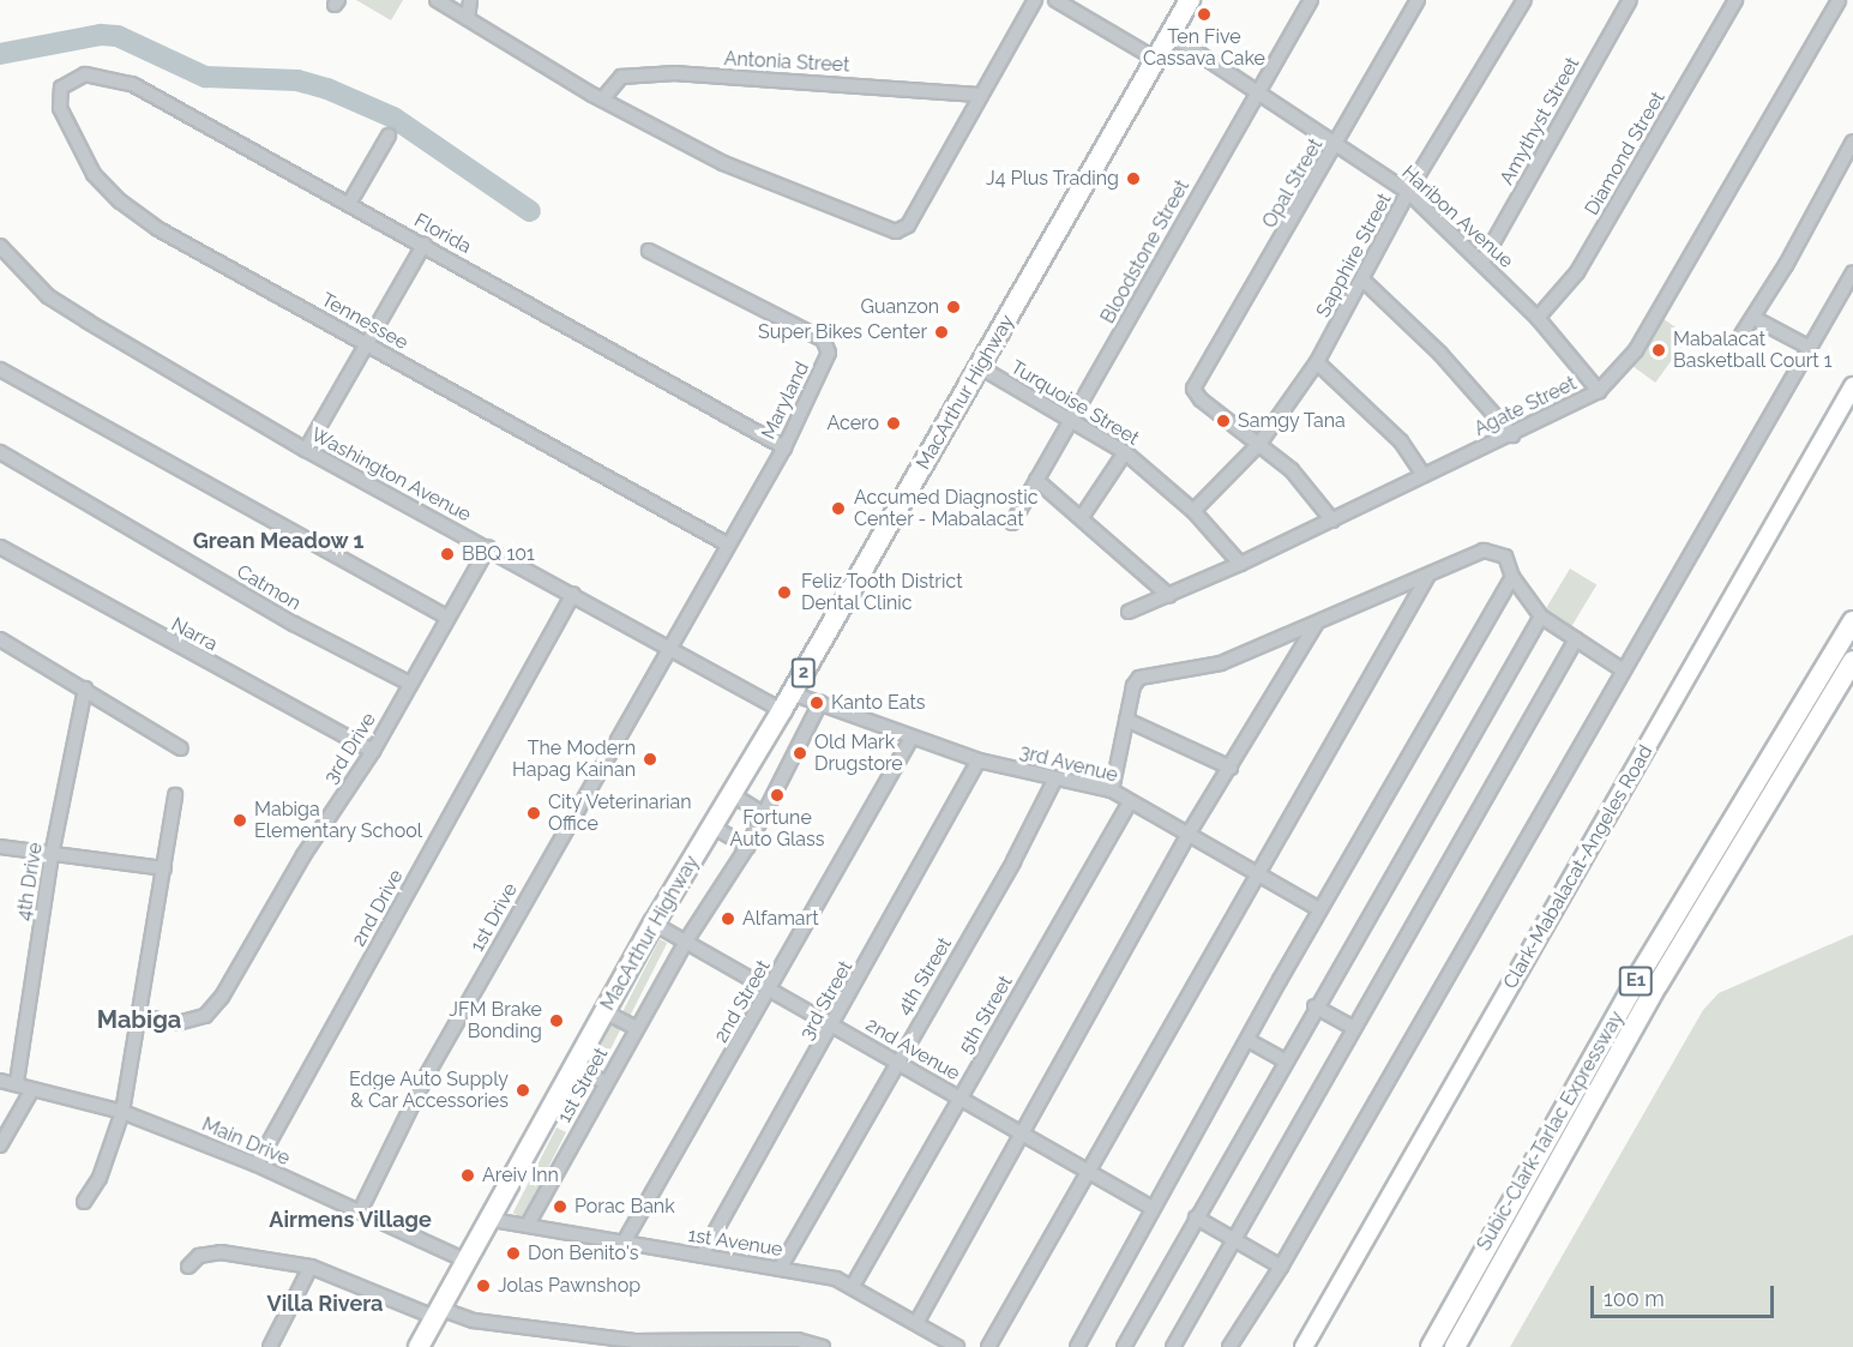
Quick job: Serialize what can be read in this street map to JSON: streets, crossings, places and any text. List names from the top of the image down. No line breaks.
{"streets":{"highway":["MacArthur Highway","2","E1","Subic-Clark-Tarlac Expressway"],"main road":["Clark-Mabalacat-Angeles Road"],"street":["Antonia Street","Amythyst Street","Diamond Street","Opal Street","Haribon Avenue","Florida","Bloodstone Street","Sapphire Street","Tennessee","Maryland","Turquoise Street","Agate Street","Washington Avenue","Catmon","Narra","3rd Drive","3rd Avenue","4th Drive","2nd Drive","1st Drive","4th Street","3rd Street","2nd Street","5th Street","2nd Avenue","1st Street","Main Drive","1st Avenue"]},"crossings":[["Amythyst Street","Haribon Avenue"],["Diamond Street","Haribon Avenue"],["Opal Street","Haribon Avenue"],["Opal Street","Sapphire Street"],["Haribon Avenue","Bloodstone Street"],["Haribon Avenue","Sapphire Street"],["Haribon Avenue","MacArthur Highway"],["Haribon Avenue","Agate Street"],["Florida","Tennessee"],["Florida","Maryland"],["Bloodstone Street","Turquoise Street"],["Sapphire Street","Turquoise Street"],["Tennessee","Maryland"],["MacArthur Highway","Turquoise Street"],["MacArthur Highway","Washington Avenue"],["MacArthur Highway","3rd Avenue"],["MacArthur Highway","2nd Avenue"],["MacArthur Highway","Main Drive"],["MacArthur Highway","1st Avenue"],["Maryland","Washington Avenue"],["Maryland","1st Drive"],["Turquoise Street","Agate Street"],["Washington Avenue","3rd Drive"],["Washington Avenue","3rd Avenue"],["Washington Avenue","2nd Drive"],["Washington Avenue","1st Drive"],["Catmon","3rd Drive"],["Narra","3rd Drive"],["3rd Avenue","4th Street"],["3rd Avenue","3rd Street"],["3rd Avenue","2nd Street"],["3rd Avenue","5th Street"],["3rd Avenue","1st Street"],["4th Drive","Main Drive"],["2nd Drive","Main Drive"],["1st Drive","Main Drive"],["4th Street","2nd Avenue"],["4th Street","1st Avenue"],["3rd Street","2nd Avenue"],["3rd Street","1st Avenue"],["2nd Street","2nd Avenue"],["2nd Street","1st Avenue"],["5th Street","2nd Avenue"],["5th Street","1st Avenue"],["2nd Avenue","1st Street"],["1st Street","1st Avenue"]],"districts":["Grean Meadow 1","Mabiga","Airmens Village","Villa Rivera"],"places":["Ten Five Cassava Cake","J4 Plus Trading","Guanzon","Super Bikes Center","Mabalacat Basketball Court 1","Samgy Tana","Acero","Accumed Diagnostic Center - Mabalacat","BBQ 101","Feliz Tooth District Dental Clinic","Kanto Eats","Old Mark Drugstore","The Modern Hapag Kainan","Fortune Auto Glass","City Veterinarian Office","Mabiga Elementary School","Alfamart","JFM Brake Bonding","Edge Auto Supply & Car Accessories","Areiv Inn","Porac Bank","Don Benito's","Jolas Pawnshop"],"scale_bar":"100 m"}
